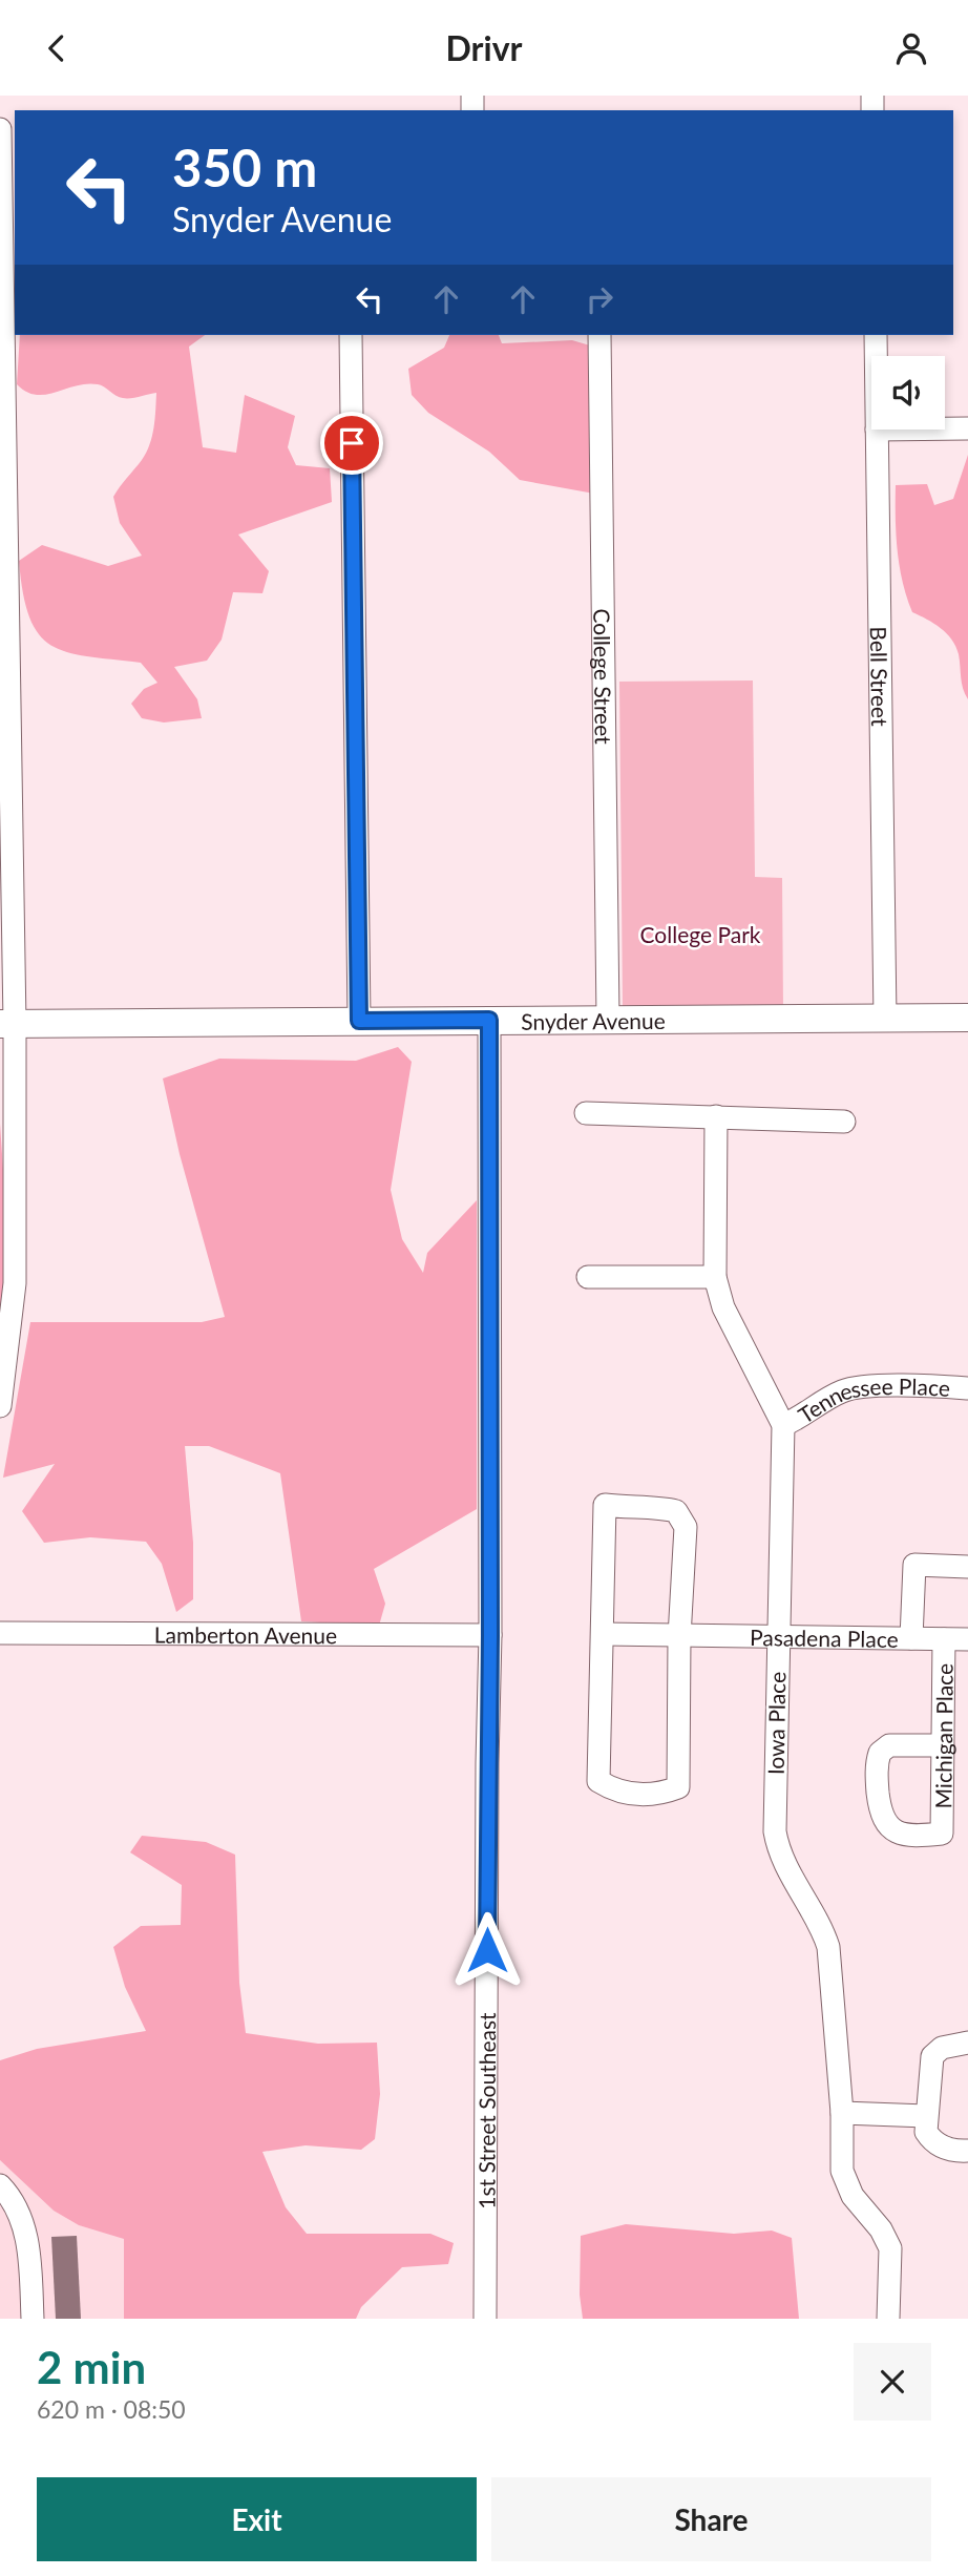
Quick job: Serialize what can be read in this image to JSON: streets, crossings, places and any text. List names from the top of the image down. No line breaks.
{"streets":{"main road":["Snyder Avenue"],"street":["College Street","Bell Street","Tennessee Place","Lamberton Avenue","Pasadena Place","Iowa Place","Michigan Place","1st Street Southeast"]},"crossings":[["College Street","Snyder Avenue"],["Bell Street","Snyder Avenue"],["Snyder Avenue","1st Street Southeast"],["Tennessee Place","Iowa Place"],["Lamberton Avenue","1st Street Southeast"],["Pasadena Place","Iowa Place"],["Pasadena Place","Michigan Place"]],"parks":["College Park"],"page":{"header":"Drivr","turn":["350 m","Snyder Avenue"],"heading":["2 min","620 m · 08:50"],"buttons":["Exit","Share"]}}
